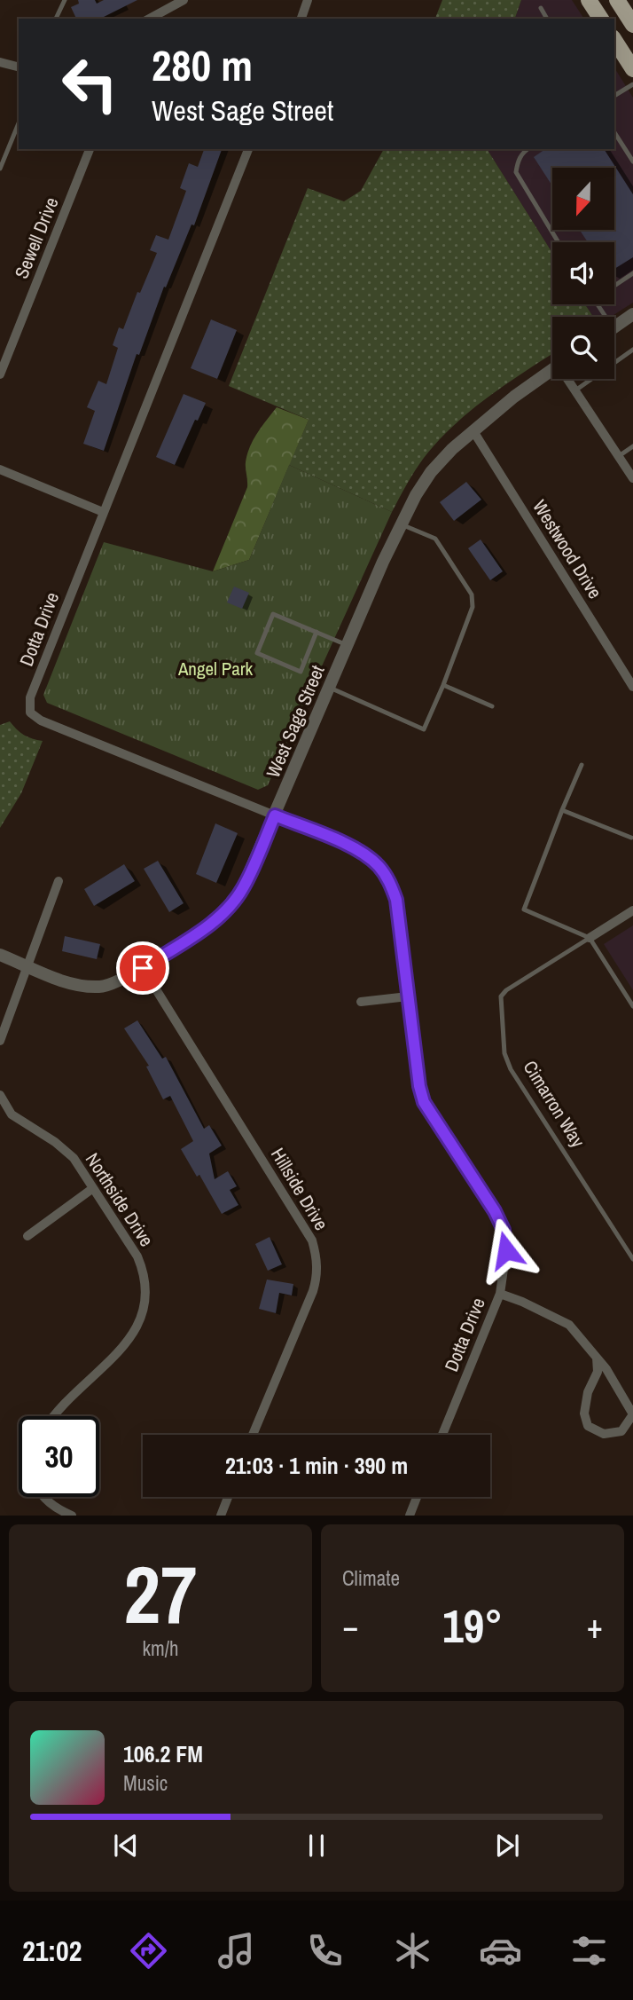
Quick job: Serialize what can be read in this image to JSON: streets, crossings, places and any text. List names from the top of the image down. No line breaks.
{"streets":{"street":["Sewell Drive","Westwood Drive","Dotta Drive","West Sage Street","Cimarron Way","Hillside Drive","Northside Drive"]},"crossings":[["Westwood Drive","West Sage Street"],["Dotta Drive","West Sage Street"],["West Sage Street","Hillside Drive"]],"parks":["Angel Park"],"north":"bottom","page":{"turn":["280 m","West Sage Street"],"limit":"30","trip":"21:03 · 1 min · 390 m","tile":[["27","km/h"],"Climate"],"heat":["−","19°","+"],"song":["106.2 FM","Music"],"tabs":"21:02"}}
